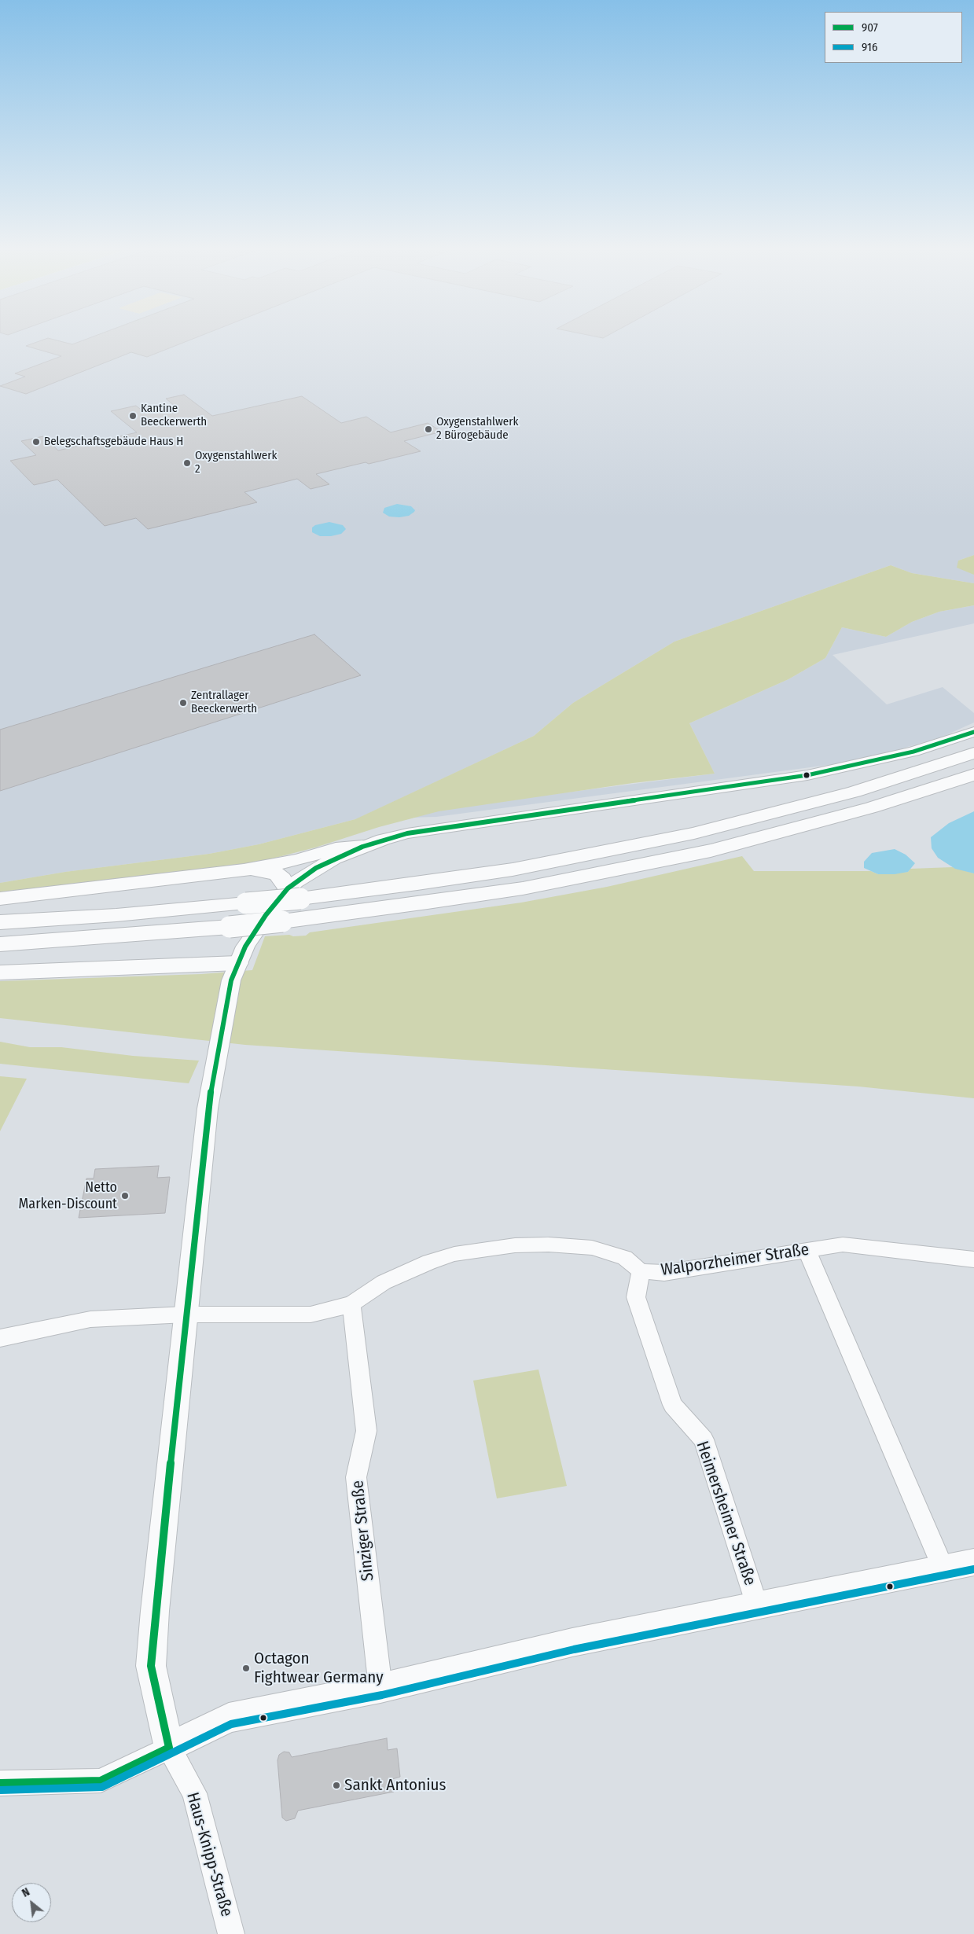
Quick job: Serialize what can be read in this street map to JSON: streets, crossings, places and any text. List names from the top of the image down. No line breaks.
{"streets":{"street":["Walporzheimer Straße","Heimersheimer Straße","Sinziger Straße","Haus-Knipp-Straße"]},"crossings":[["Walporzheimer Straße","Heimersheimer Straße"],["Walporzheimer Straße","Sinziger Straße"],["Walporzheimer Straße","Haus-Knipp-Straße"]],"places":["Kantine Beeckerwerth","Oxygenstahlwerk 2 Bürogebäude","Belegschaftsgebäude Haus H","Oxygenstahlwerk 2","Zentrallager Beeckerwerth","Netto Marken-Discount","Octagon Fightwear Germany","Sankt Antonius"],"lines":["transit line 907","transit line 916"],"legend":["907","916"],"north":"top left"}
